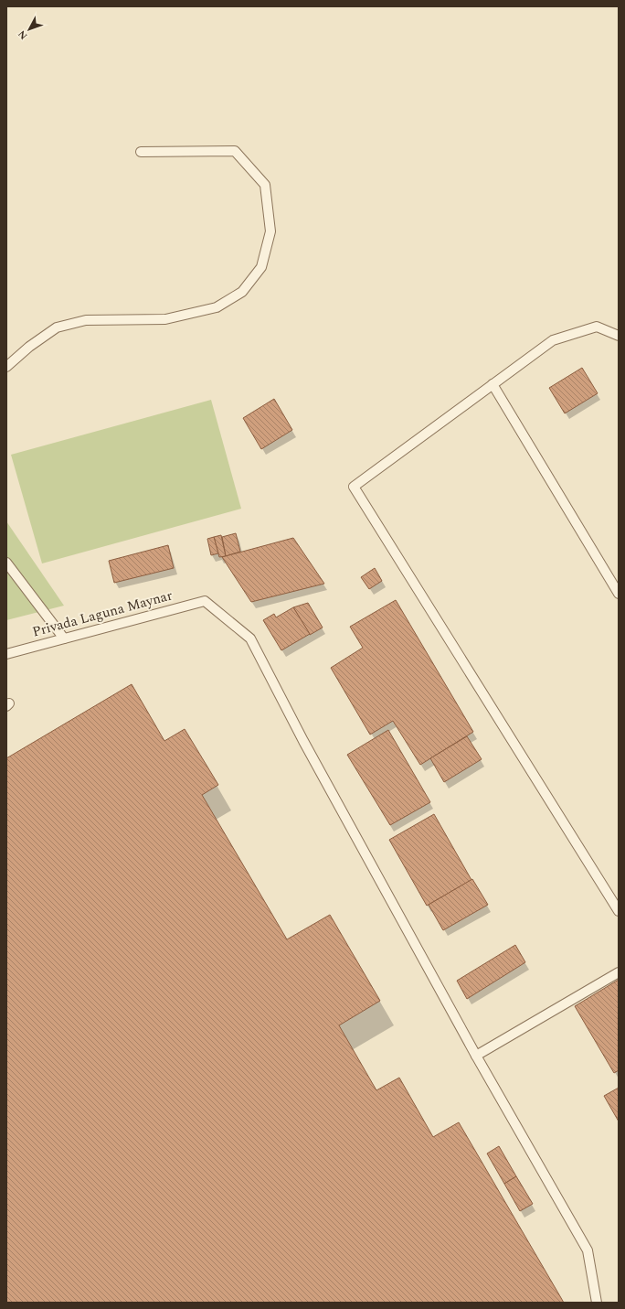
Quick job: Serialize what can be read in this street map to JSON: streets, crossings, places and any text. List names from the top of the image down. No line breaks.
{"streets":{"lane":["Privada Laguna Maynar"]},"north":"bottom left"}
